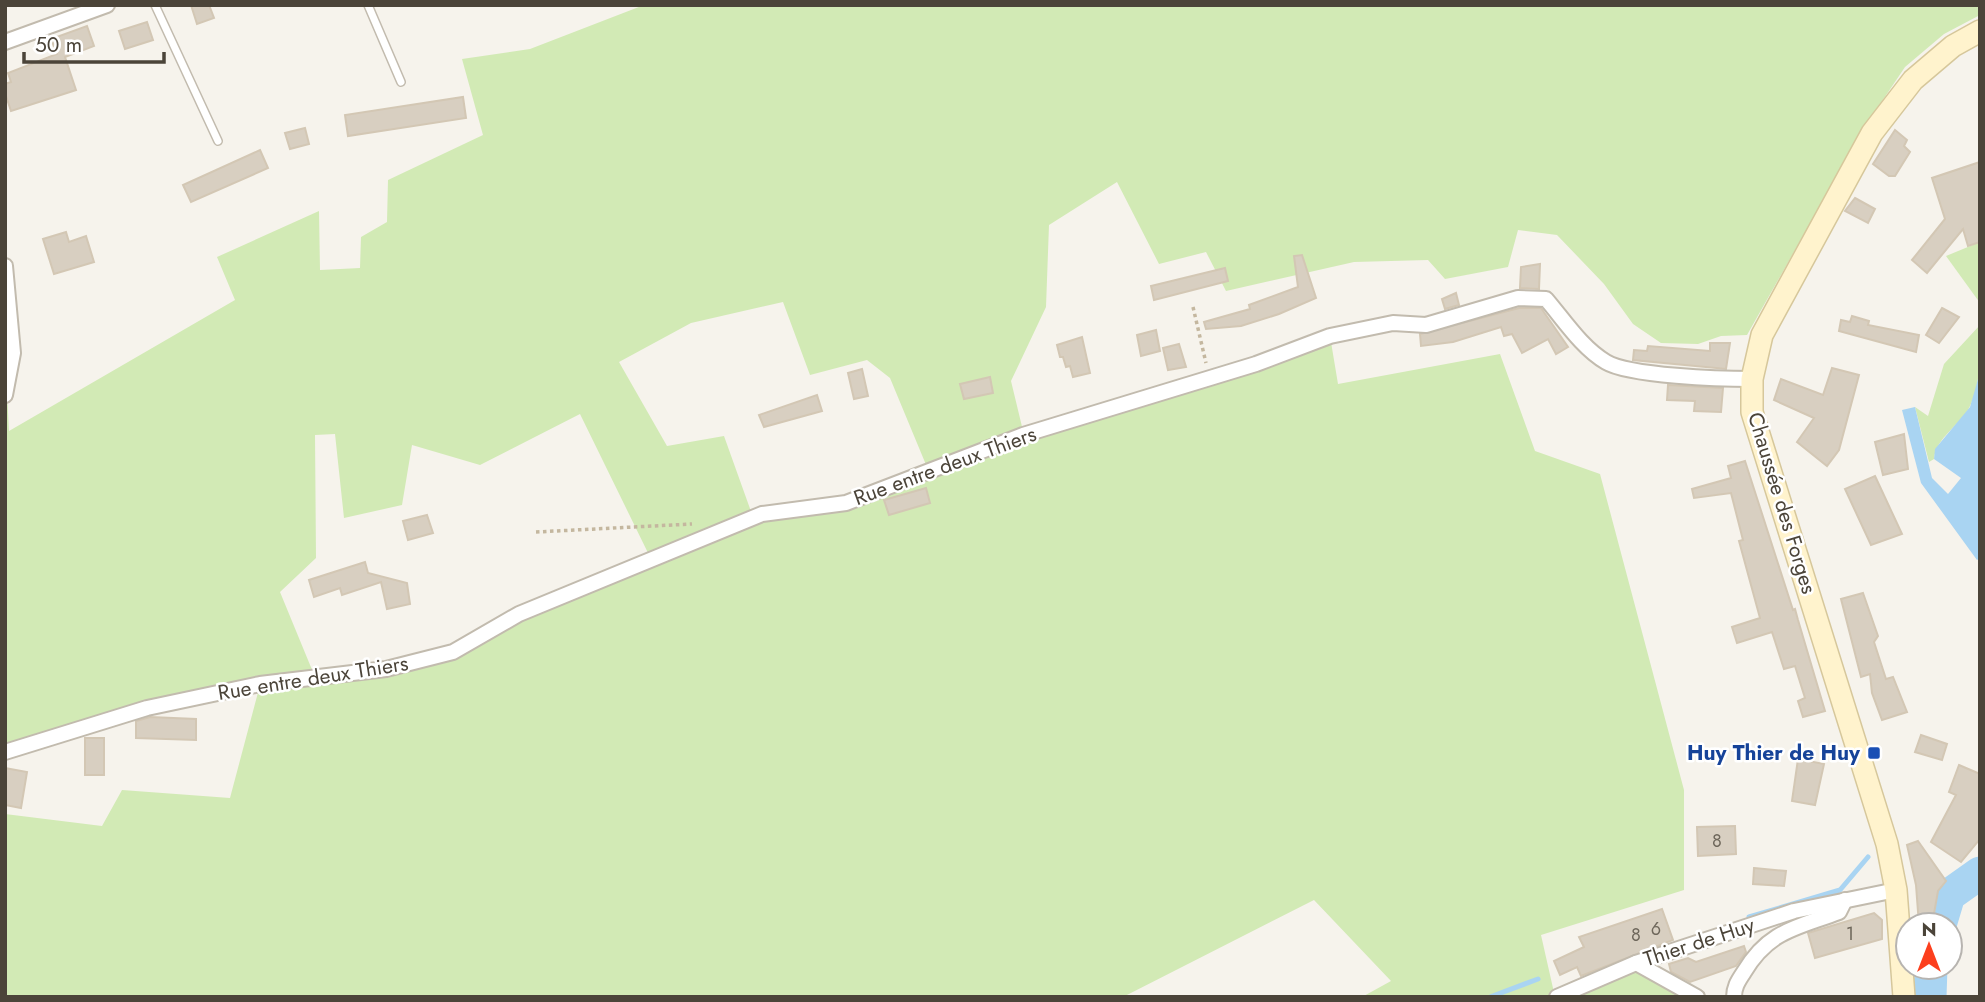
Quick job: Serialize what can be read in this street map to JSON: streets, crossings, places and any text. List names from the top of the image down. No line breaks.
{"streets":{"main road":["Chaussée des Forges"],"street":["Rue entre deux Thiers","Thier de Huy"]},"crossings":[["Rue entre deux Thiers","Chaussée des Forges"],["Chaussée des Forges","Thier de Huy"]],"places":{"transit":["Huy Thier de Huy"]},"house_numbers":["8","6","1","8"],"scale_bar":"50 m","north":"top"}
